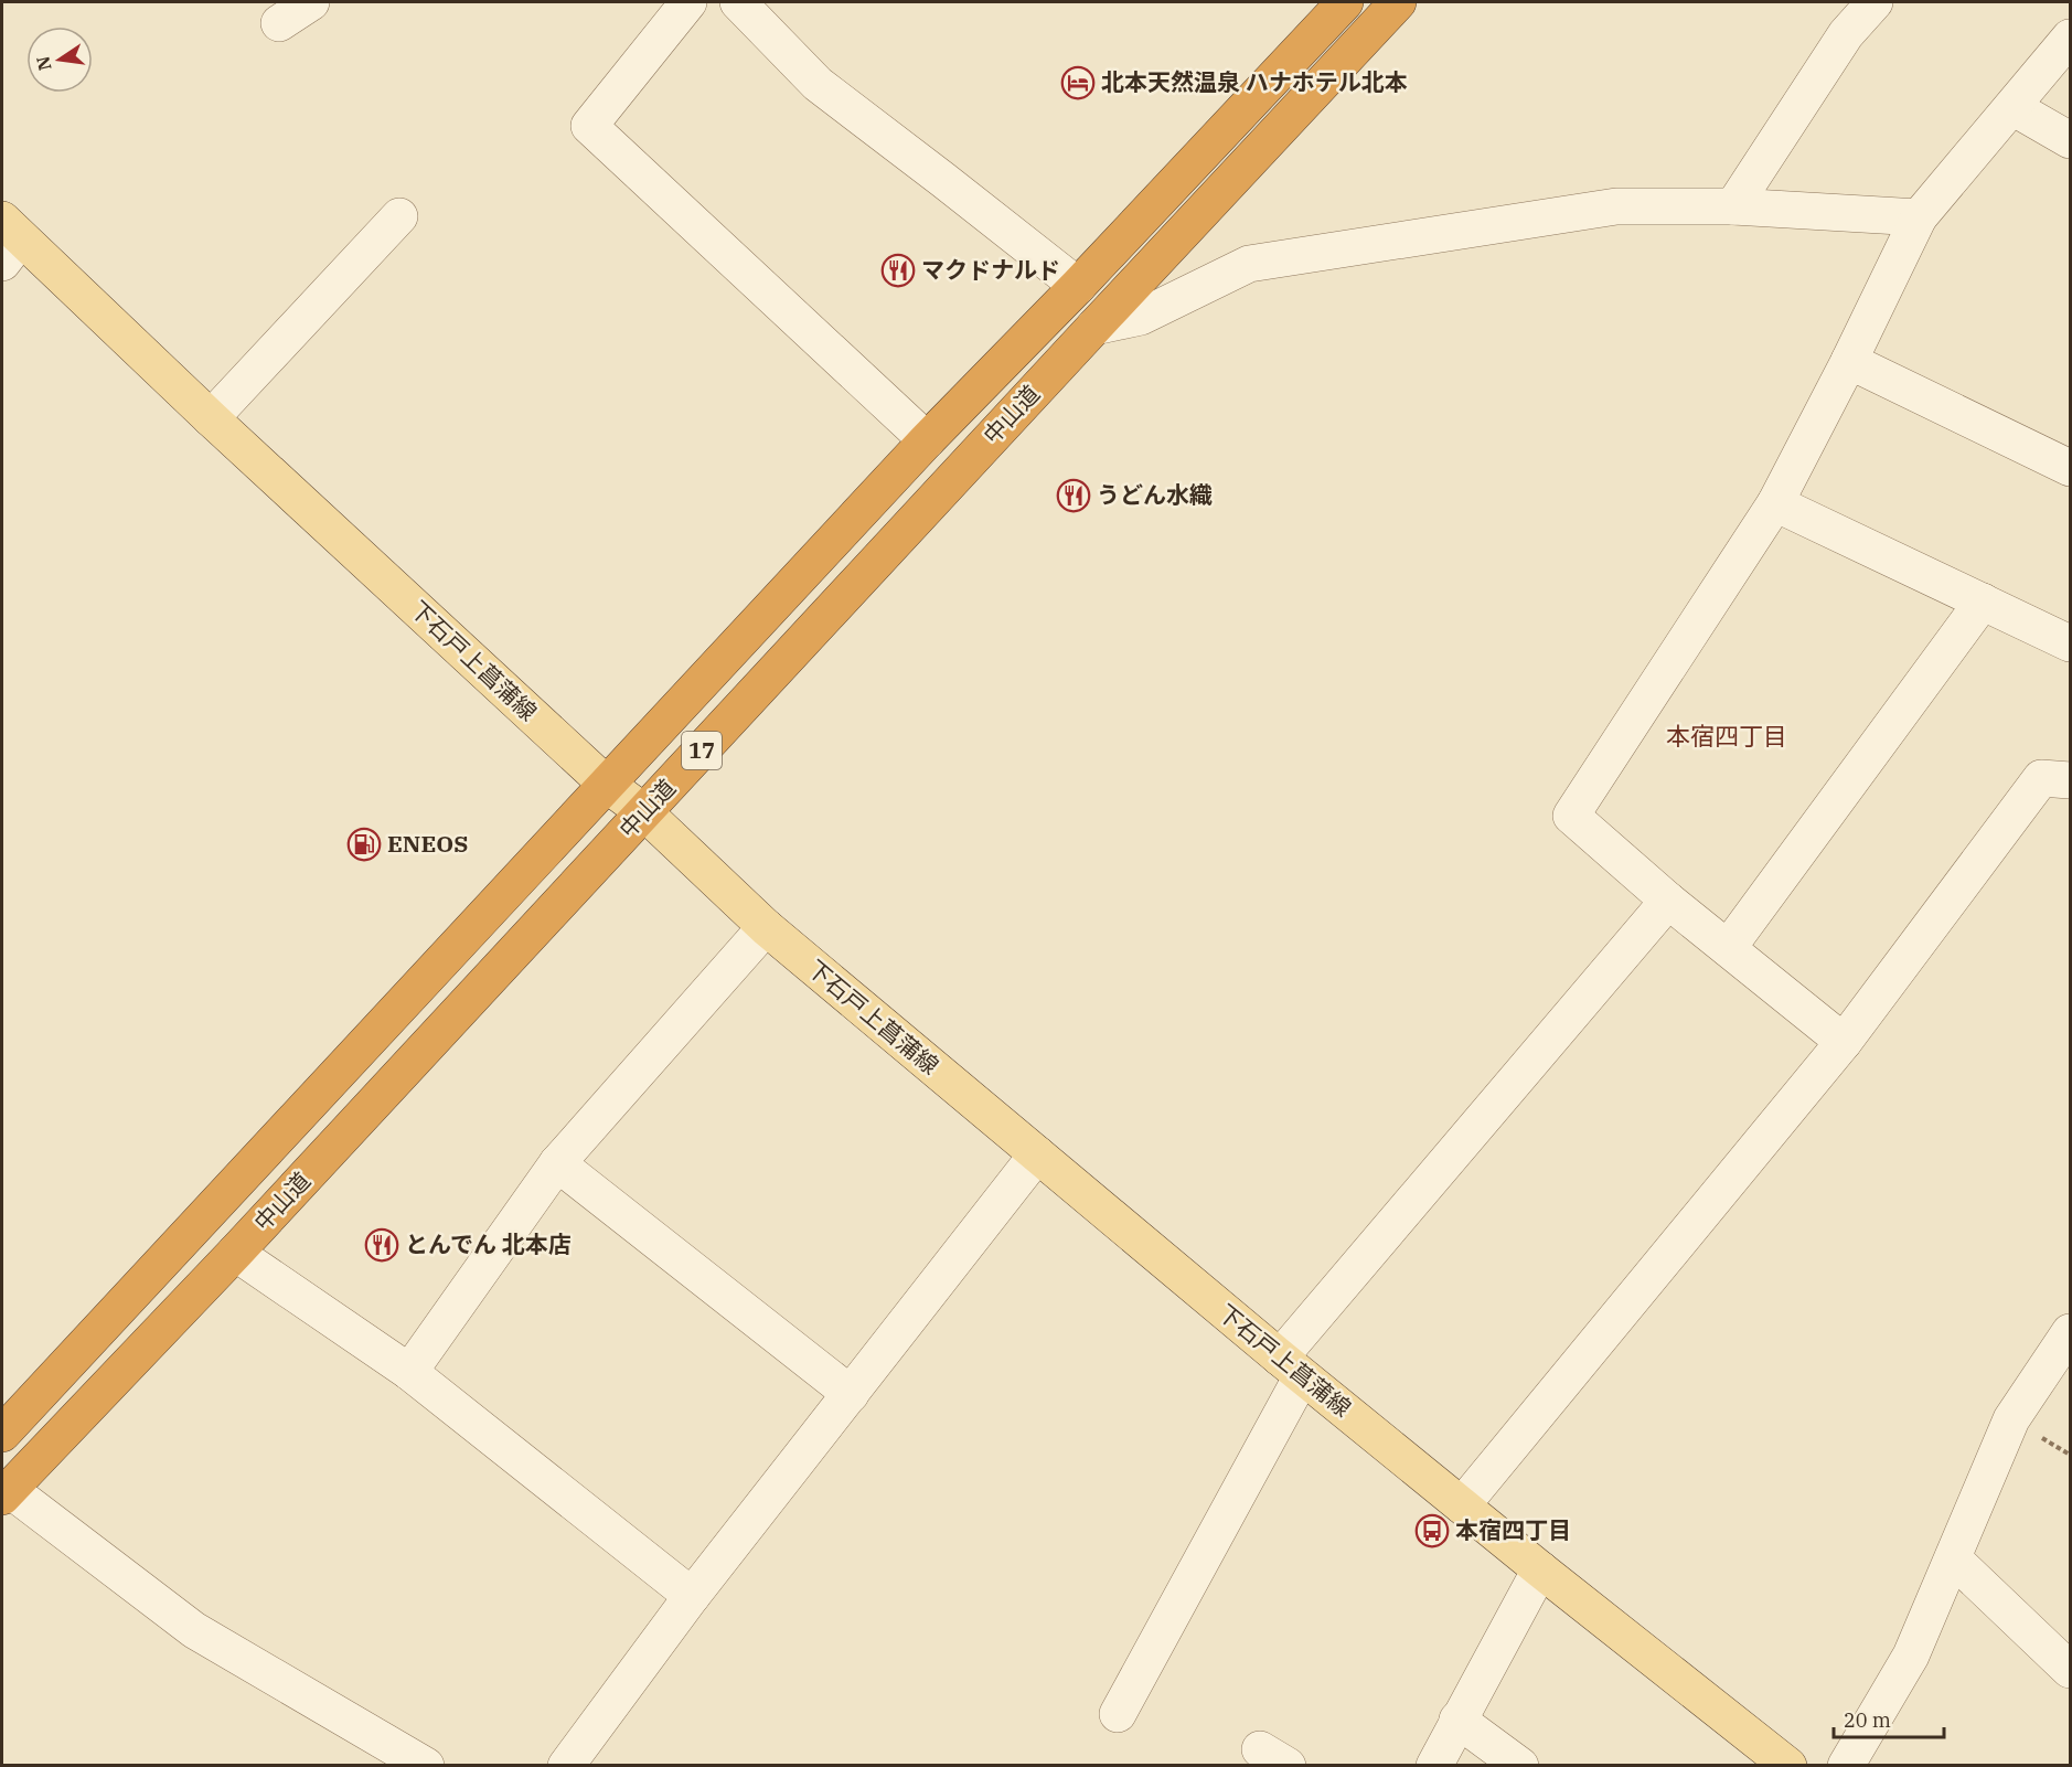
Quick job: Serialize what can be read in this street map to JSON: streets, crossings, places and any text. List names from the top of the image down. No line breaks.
{"streets":{"highway":["中山道","17"],"main road":["下石戸上菖蒲線"]},"crossings":[["中山道","下石戸上菖蒲線"]],"districts":["本宿四丁目"],"places":{"hotel":["北本天然温泉 ハナホテル北本"],"restaurant":["マクドナルド","うどん水織","とんでん 北本店"],"fuel station":["ENEOS"],"bus stop":["本宿四丁目"]},"scale_bar":"20 m","north":"left"}
